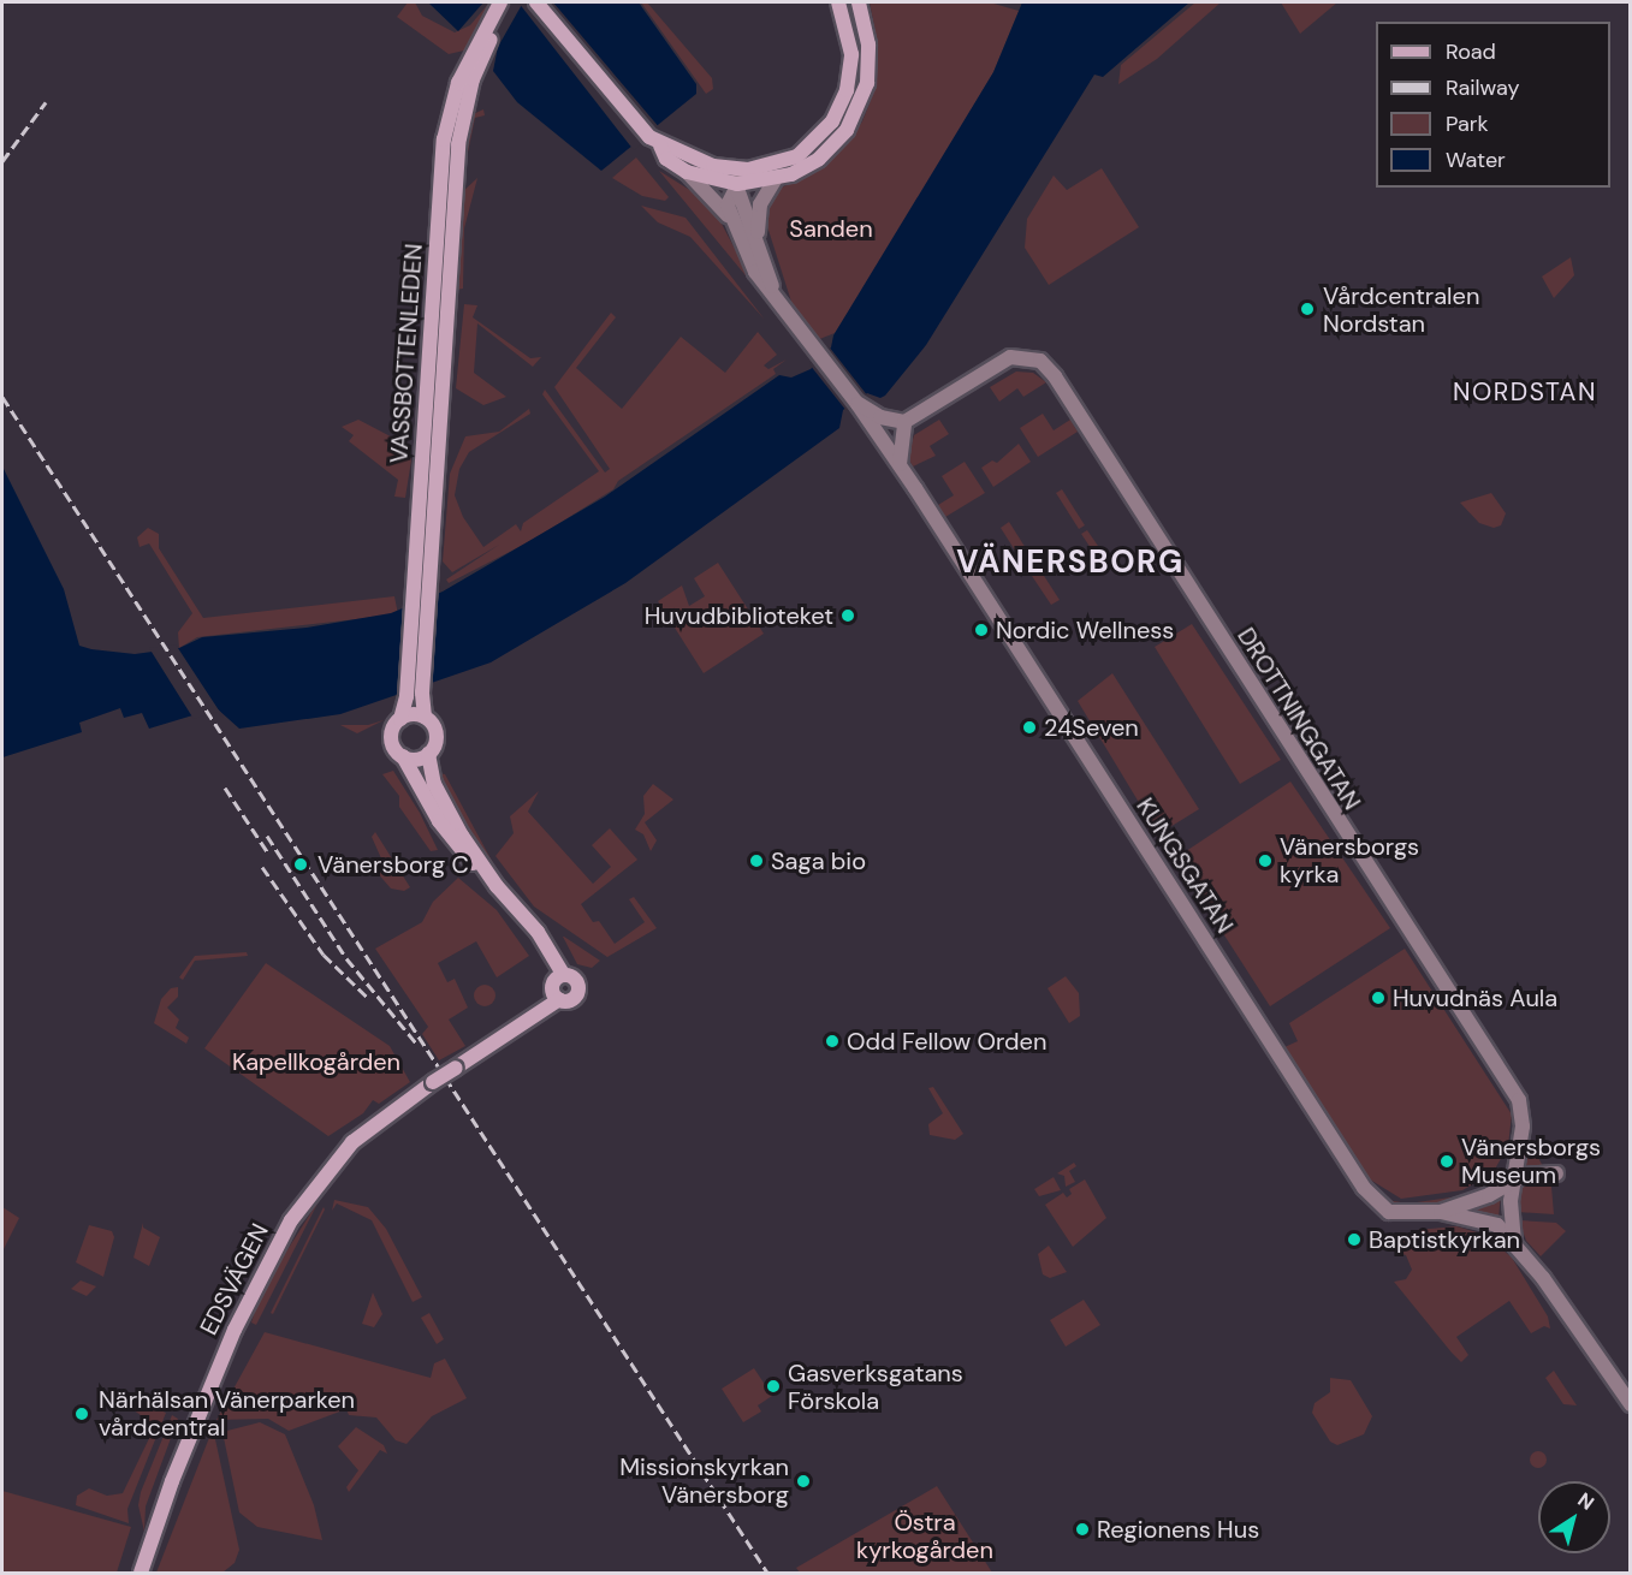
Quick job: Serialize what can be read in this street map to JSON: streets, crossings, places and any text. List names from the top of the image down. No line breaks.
{"streets":{"main road":["VASSBOTTENLEDEN","EDSVÄGEN"],"street":["DROTTNINGGATAN","KUNGSGATAN"]},"crossings":[["DROTTNINGGATAN","KUNGSGATAN"]],"districts":["NORDSTAN","VÄNERSBORG"],"parks":["Sanden","Kapellkogården","Östra kyrkogården"],"places":["Vårdcentralen Nordstan","Huvudbiblioteket","Nordic Wellness","24Seven","Saga bio","Vänersborgs kyrka","Vänersborg C","Huvudnäs Aula","Odd Fellow Orden","Vänersborgs Museum","Baptistkyrkan","Gasverksgatans Förskola","Närhälsan Vänerparken vårdcentral","Missionskyrkan Vänersborg","Regionens Hus"],"legend":["Road","Railway","Park","Water"],"north":"top right"}
